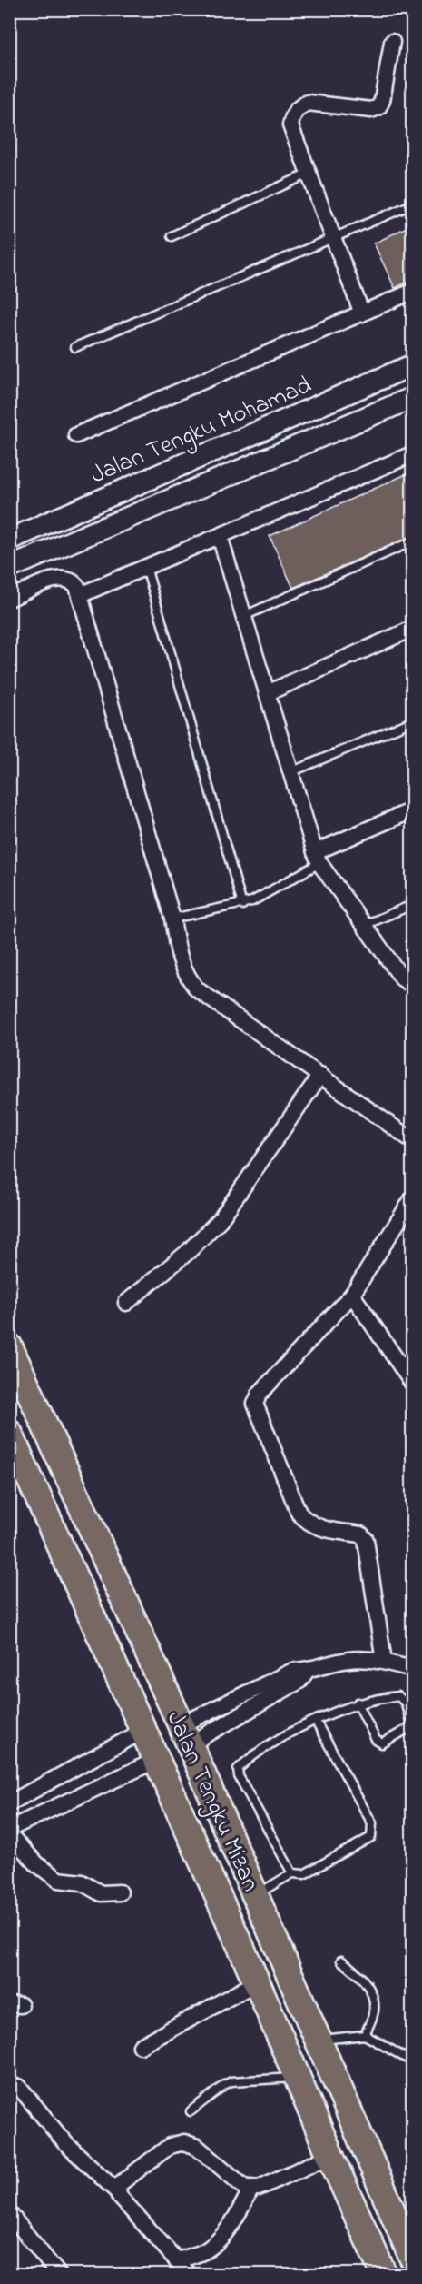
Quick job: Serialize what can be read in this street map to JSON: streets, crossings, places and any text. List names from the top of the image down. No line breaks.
{"streets":{"highway":["Jalan Tengku Mizan"],"main road":["Jalan Tengku Mohamad"]}}
